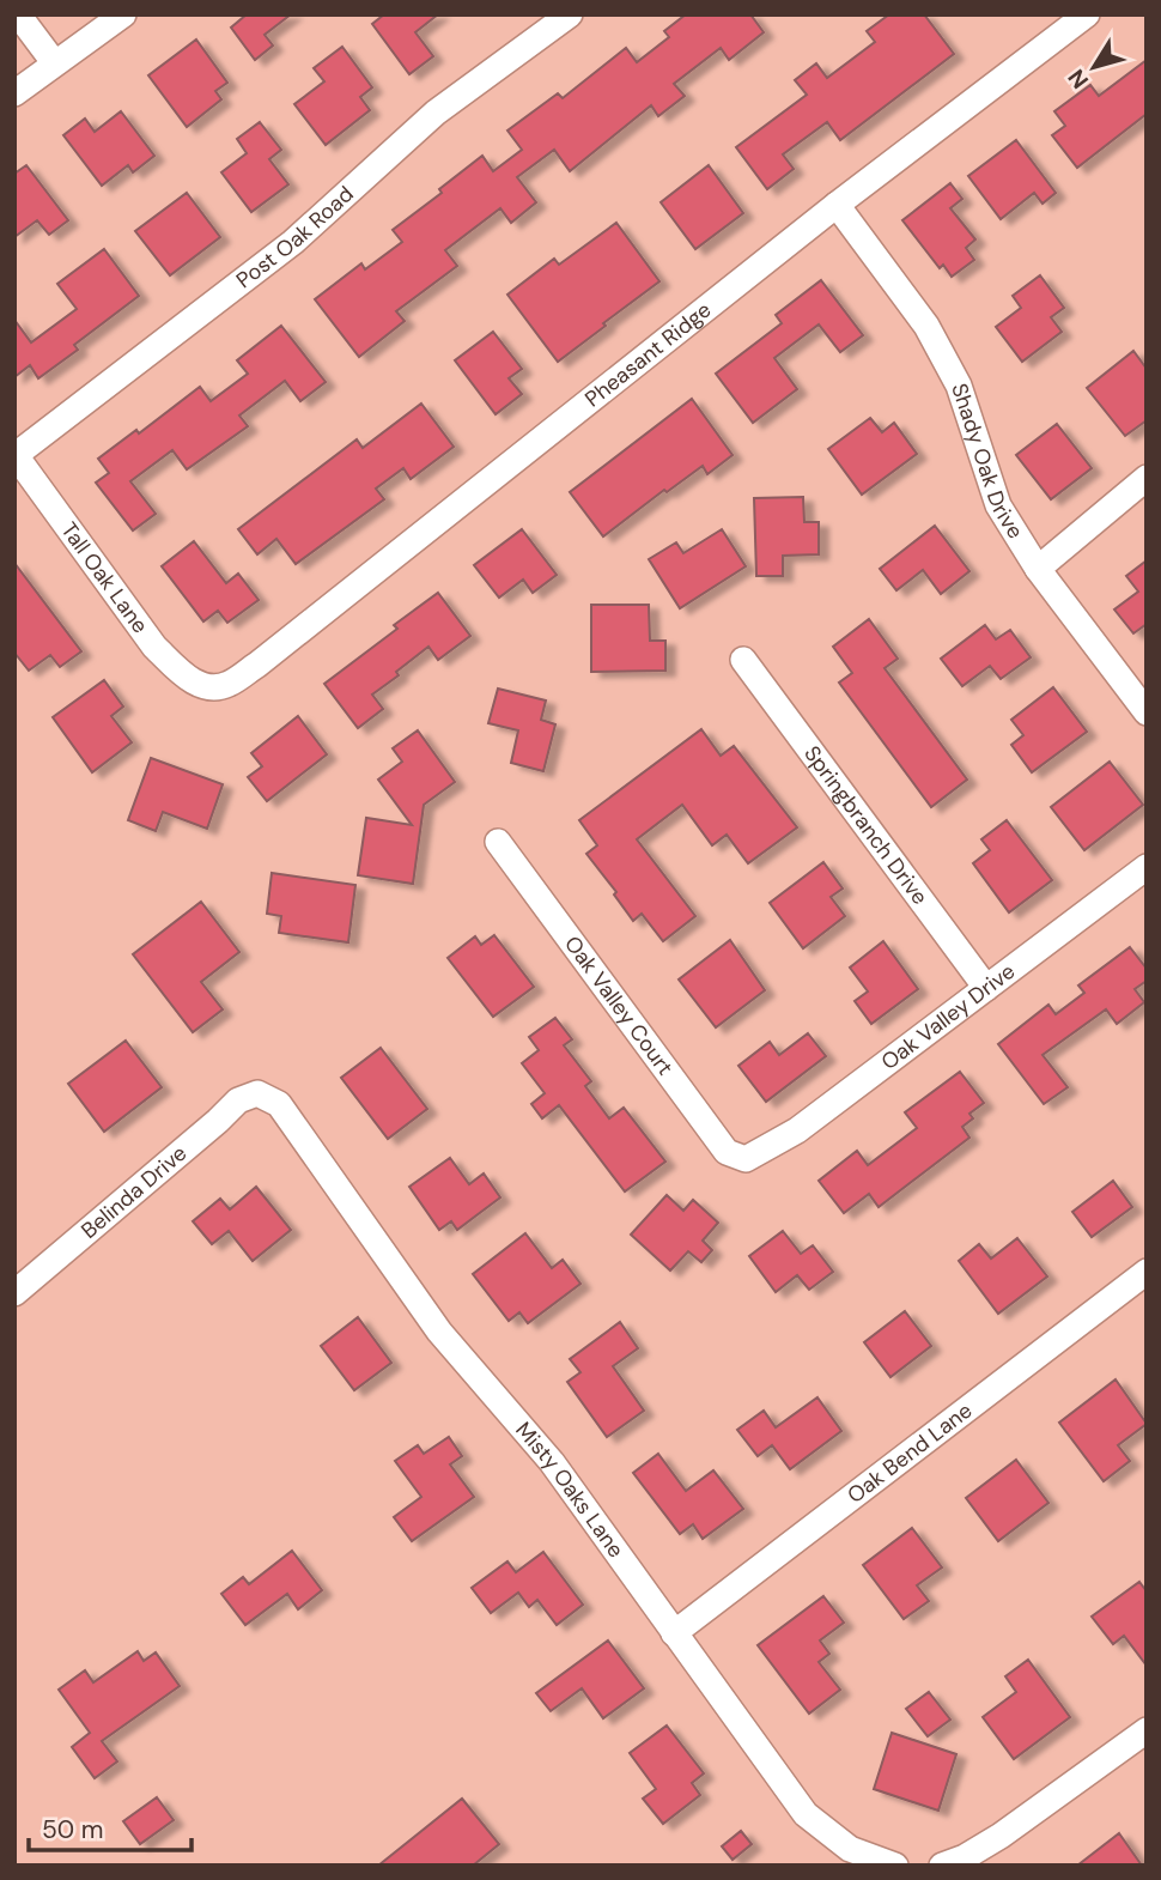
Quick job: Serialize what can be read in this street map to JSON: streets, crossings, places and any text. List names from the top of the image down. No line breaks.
{"streets":{"street":["Post Oak Road","Pheasant Ridge","Shady Oak Drive","Tall Oak Lane","Springbranch Drive","Oak Valley Court","Oak Valley Drive","Belinda Drive","Oak Bend Lane","Misty Oaks Lane"]},"crossings":[["Post Oak Road","Tall Oak Lane"],["Pheasant Ridge","Shady Oak Drive"],["Pheasant Ridge","Tall Oak Lane"],["Springbranch Drive","Oak Valley Drive"],["Oak Valley Court","Oak Valley Drive"],["Belinda Drive","Misty Oaks Lane"],["Oak Bend Lane","Misty Oaks Lane"]],"scale_bar":"50 m","north":"bottom left"}
